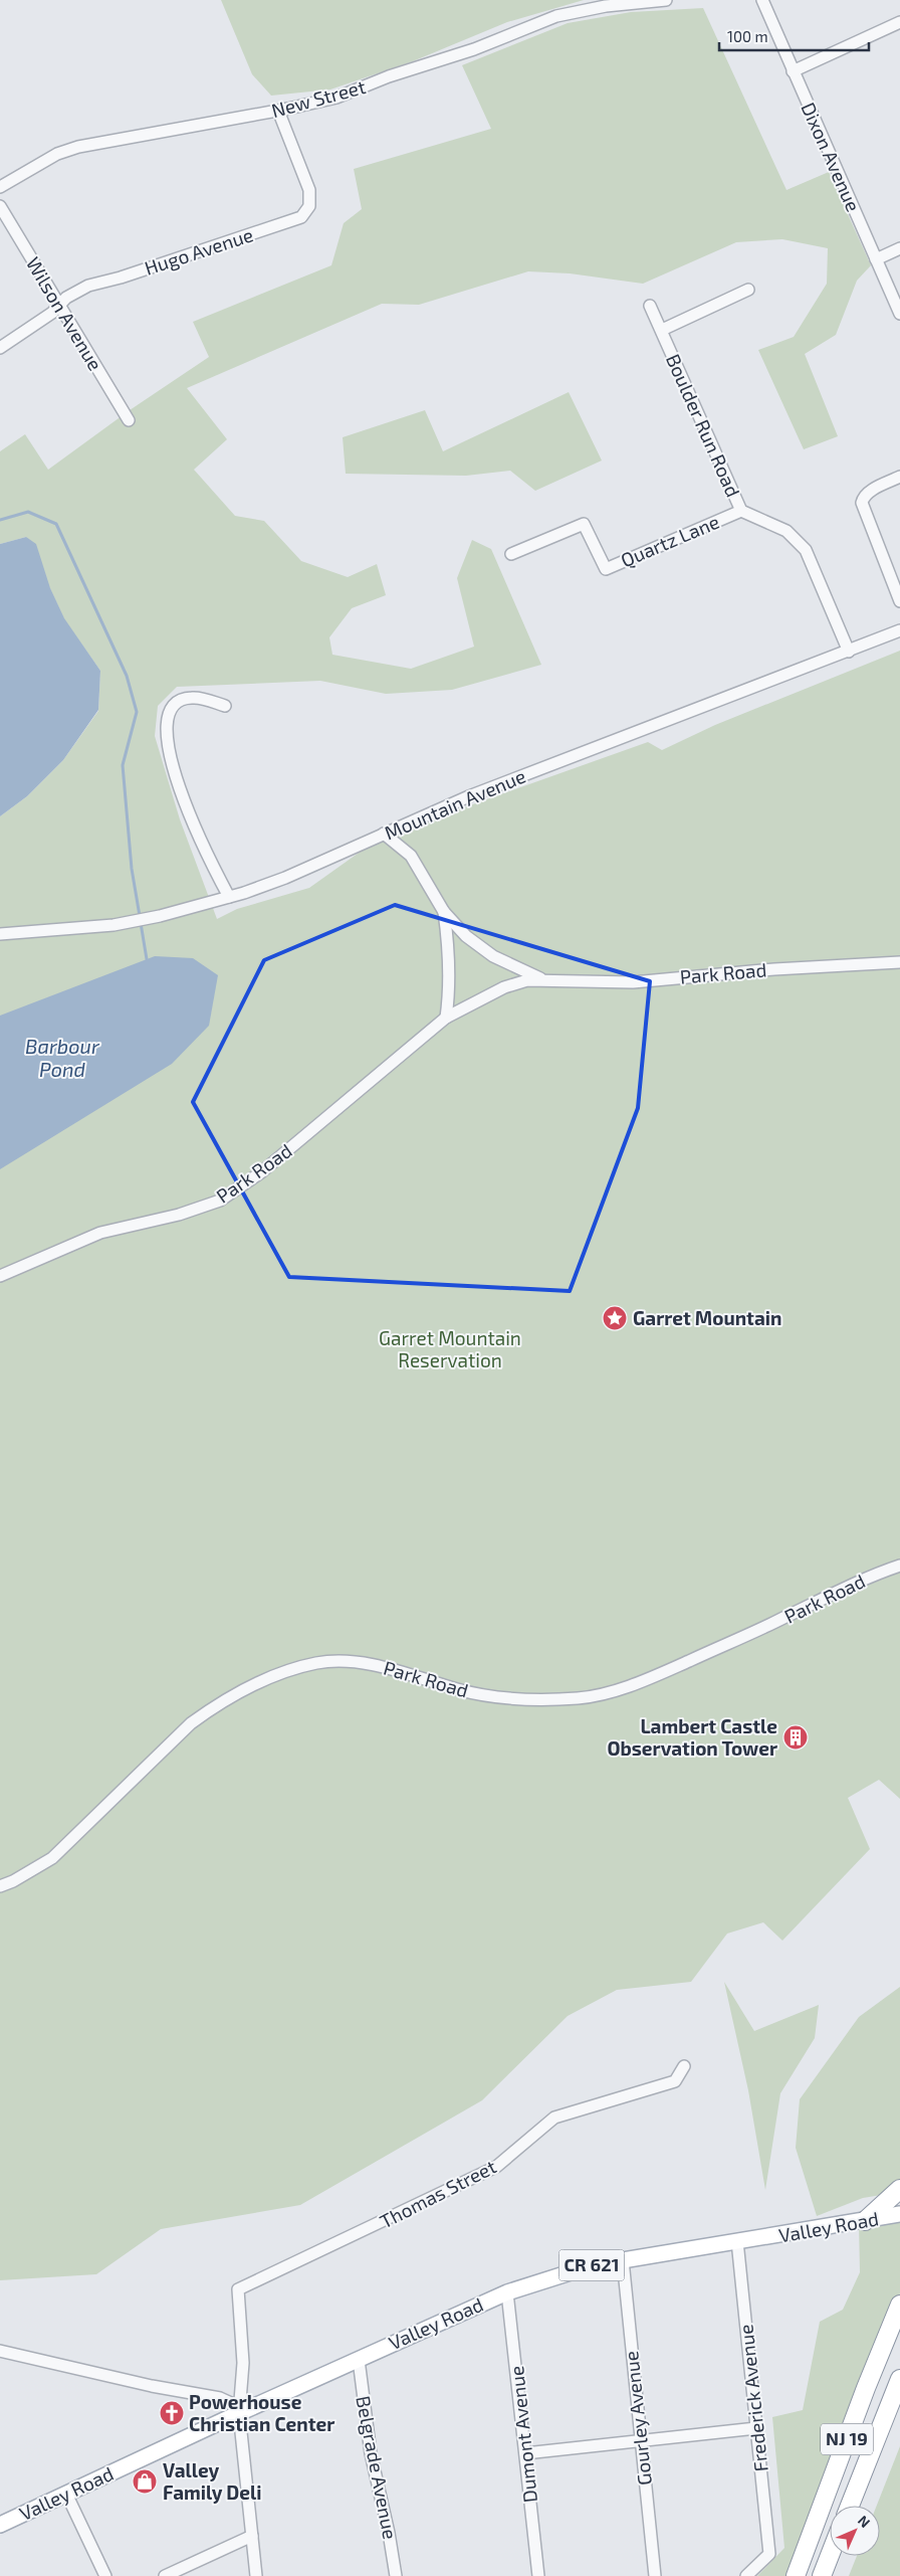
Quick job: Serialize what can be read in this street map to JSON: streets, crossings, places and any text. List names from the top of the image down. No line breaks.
{"streets":{"highway":["NJ 19"],"main road":["Valley Road","CR 621"],"street":["New Street","Dixon Avenue","Hugo Avenue","Wilson Avenue","Boulder Run Road","Quartz Lane","Mountain Avenue","Park Road","Thomas Street","Frederick Avenue","Gourley Avenue","Dumont Avenue","Belgrade Avenue"]},"crossings":[["New Street","Hugo Avenue"],["Hugo Avenue","Wilson Avenue"],["Boulder Run Road","Quartz Lane"],["Boulder Run Road","Mountain Avenue"],["Mountain Avenue","Park Road"],["Thomas Street","Valley Road"],["Valley Road","Frederick Avenue"],["Valley Road","Gourley Avenue"],["Valley Road","Dumont Avenue"],["Valley Road","Belgrade Avenue"]],"water":["Barbour Pond"],"parks":["Garret Mountain Reservation"],"places":{"place":["Garret Mountain"],"building":["Lambert Castle Observation Tower"],"church":["Powerhouse Christian Center"],"shop":["Valley Family Deli"]},"scale_bar":"100 m","north":"top right"}
